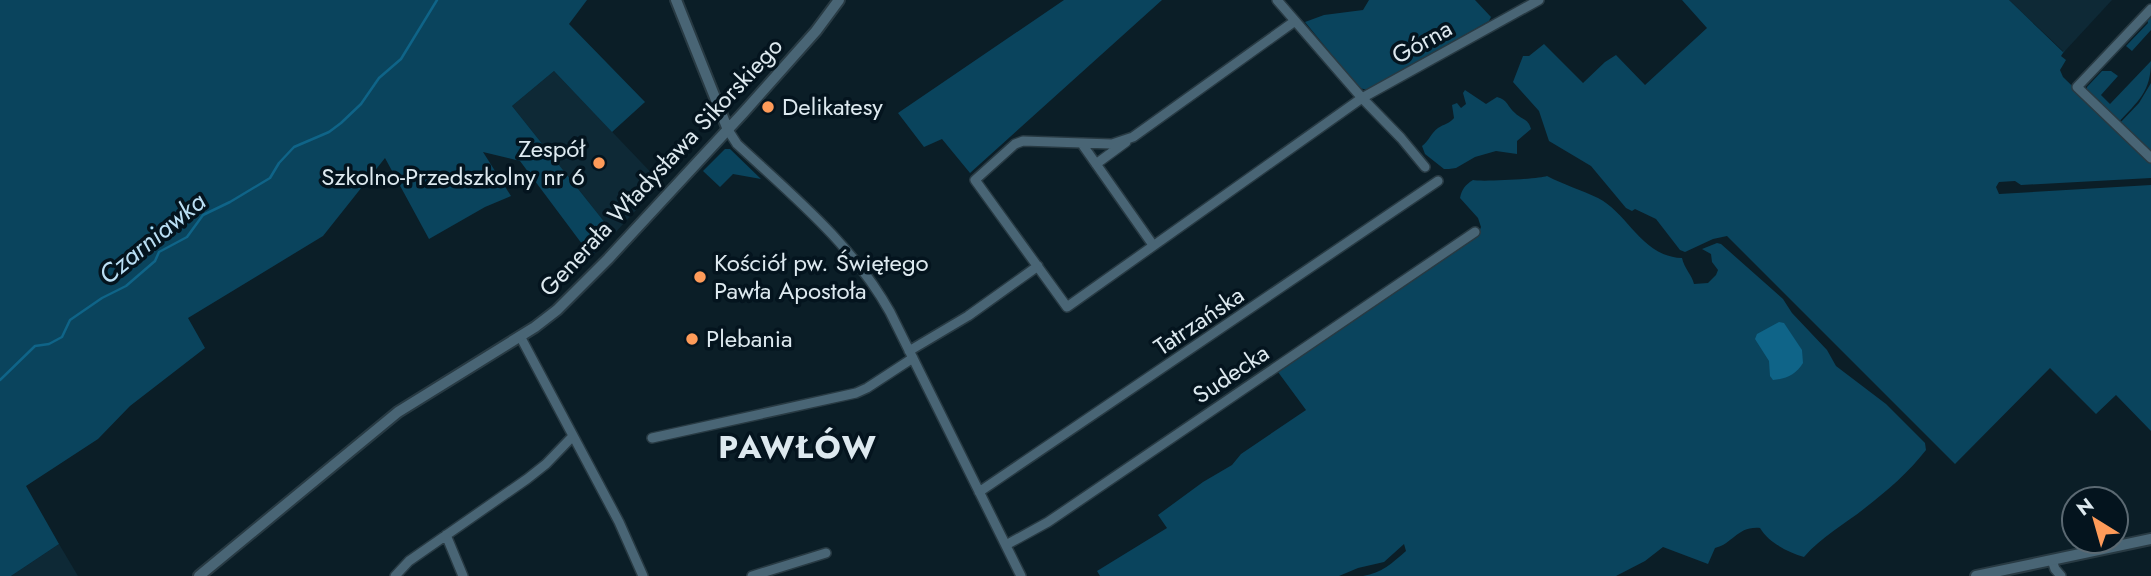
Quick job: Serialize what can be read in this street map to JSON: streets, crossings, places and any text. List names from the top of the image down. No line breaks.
{"streets":{"street":["Górna","Generała Władysława Sikorskiego","Tatrzańska","Sudecka"]},"districts":["PAWŁÓW"],"water":["Czarniawka"],"places":["Delikatesy","Zespół Szkolno-Przedszkolny nr 6","Kościół pw. Świętego Pawła Apostoła","Plebania"],"north":"top left"}
